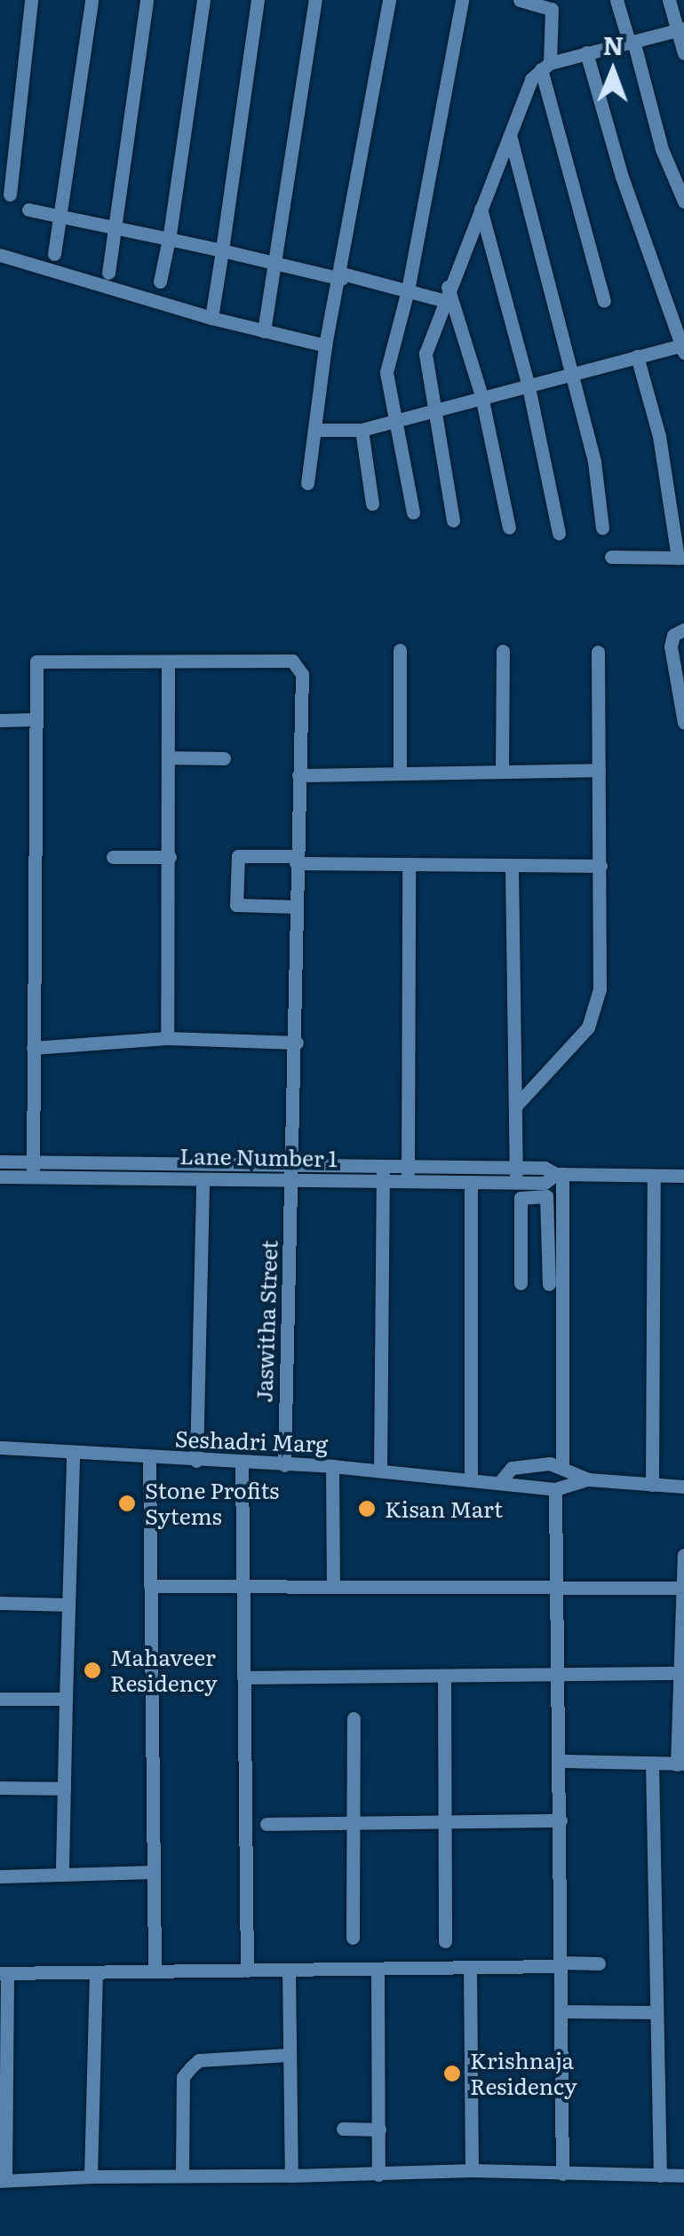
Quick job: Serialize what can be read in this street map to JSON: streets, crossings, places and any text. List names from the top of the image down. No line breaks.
{"streets":{"street":["Lane Number 1","Jaswitha Street","Seshadri Marg"]},"crossings":[["Lane Number 1","Jaswitha Street"],["Jaswitha Street","Seshadri Marg"]],"places":["Stone Profits Sytems","Kisan Mart","Mahaveer Residency","Krishnaja Residency"],"north":"top"}
